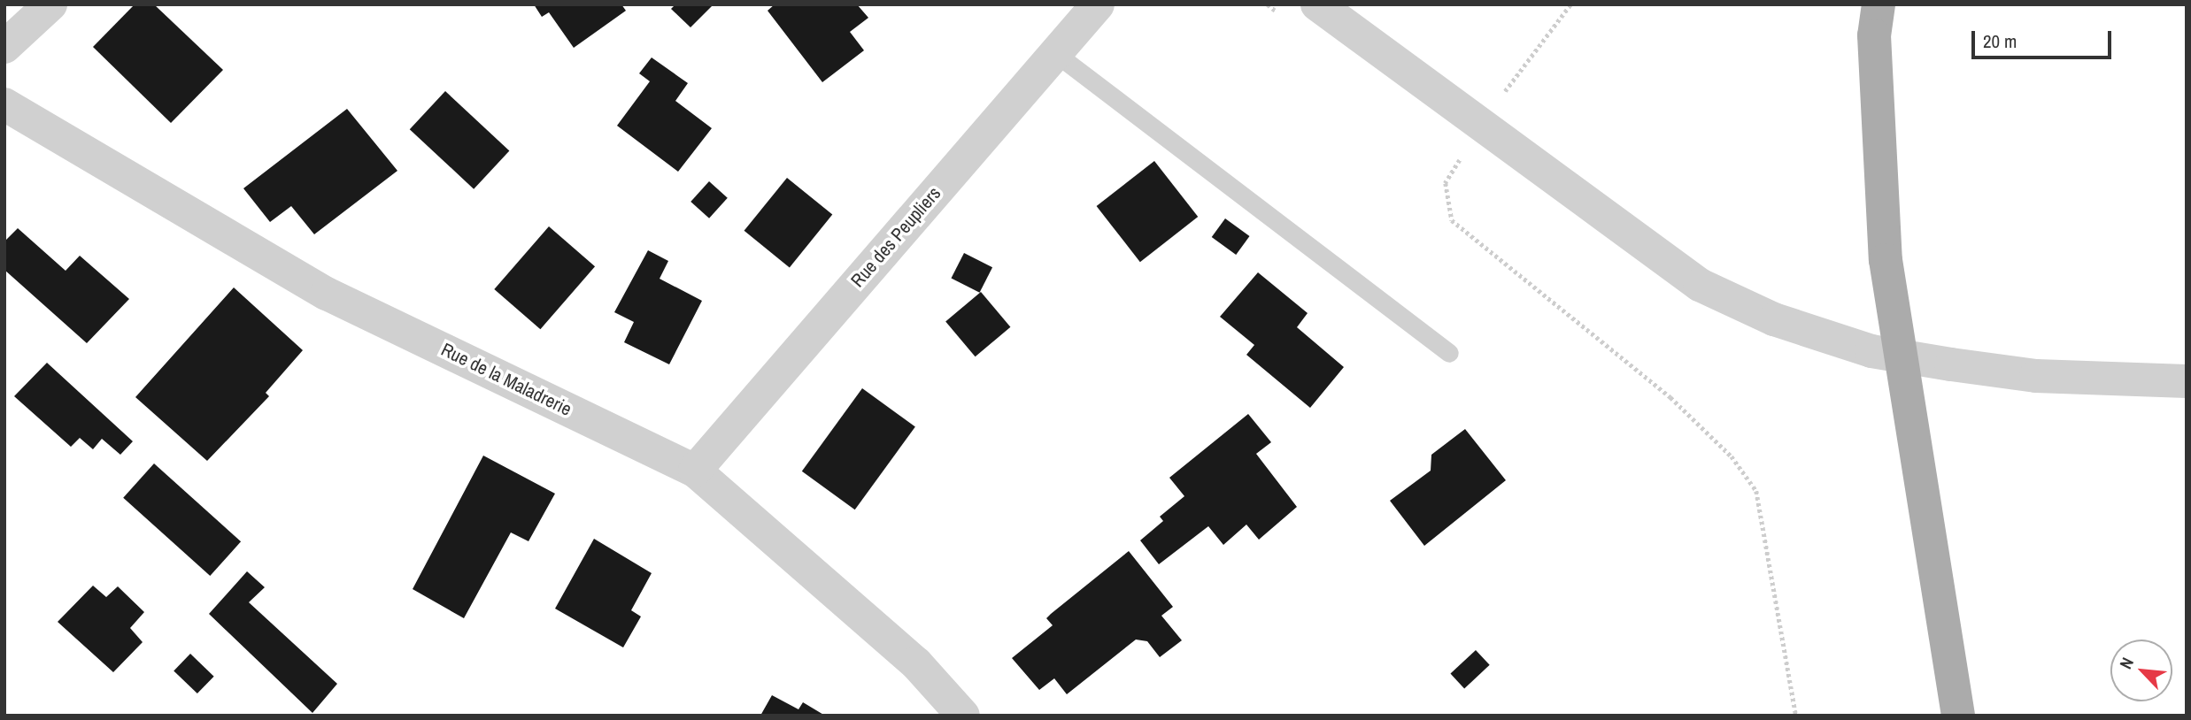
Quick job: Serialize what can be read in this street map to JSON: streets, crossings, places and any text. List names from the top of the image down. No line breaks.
{"streets":{"street":["Rue des Peupliers","Rue de la Maladrerie"]},"crossings":[["Rue des Peupliers","Rue de la Maladrerie"]],"scale_bar":"20 m","north":"top left"}
